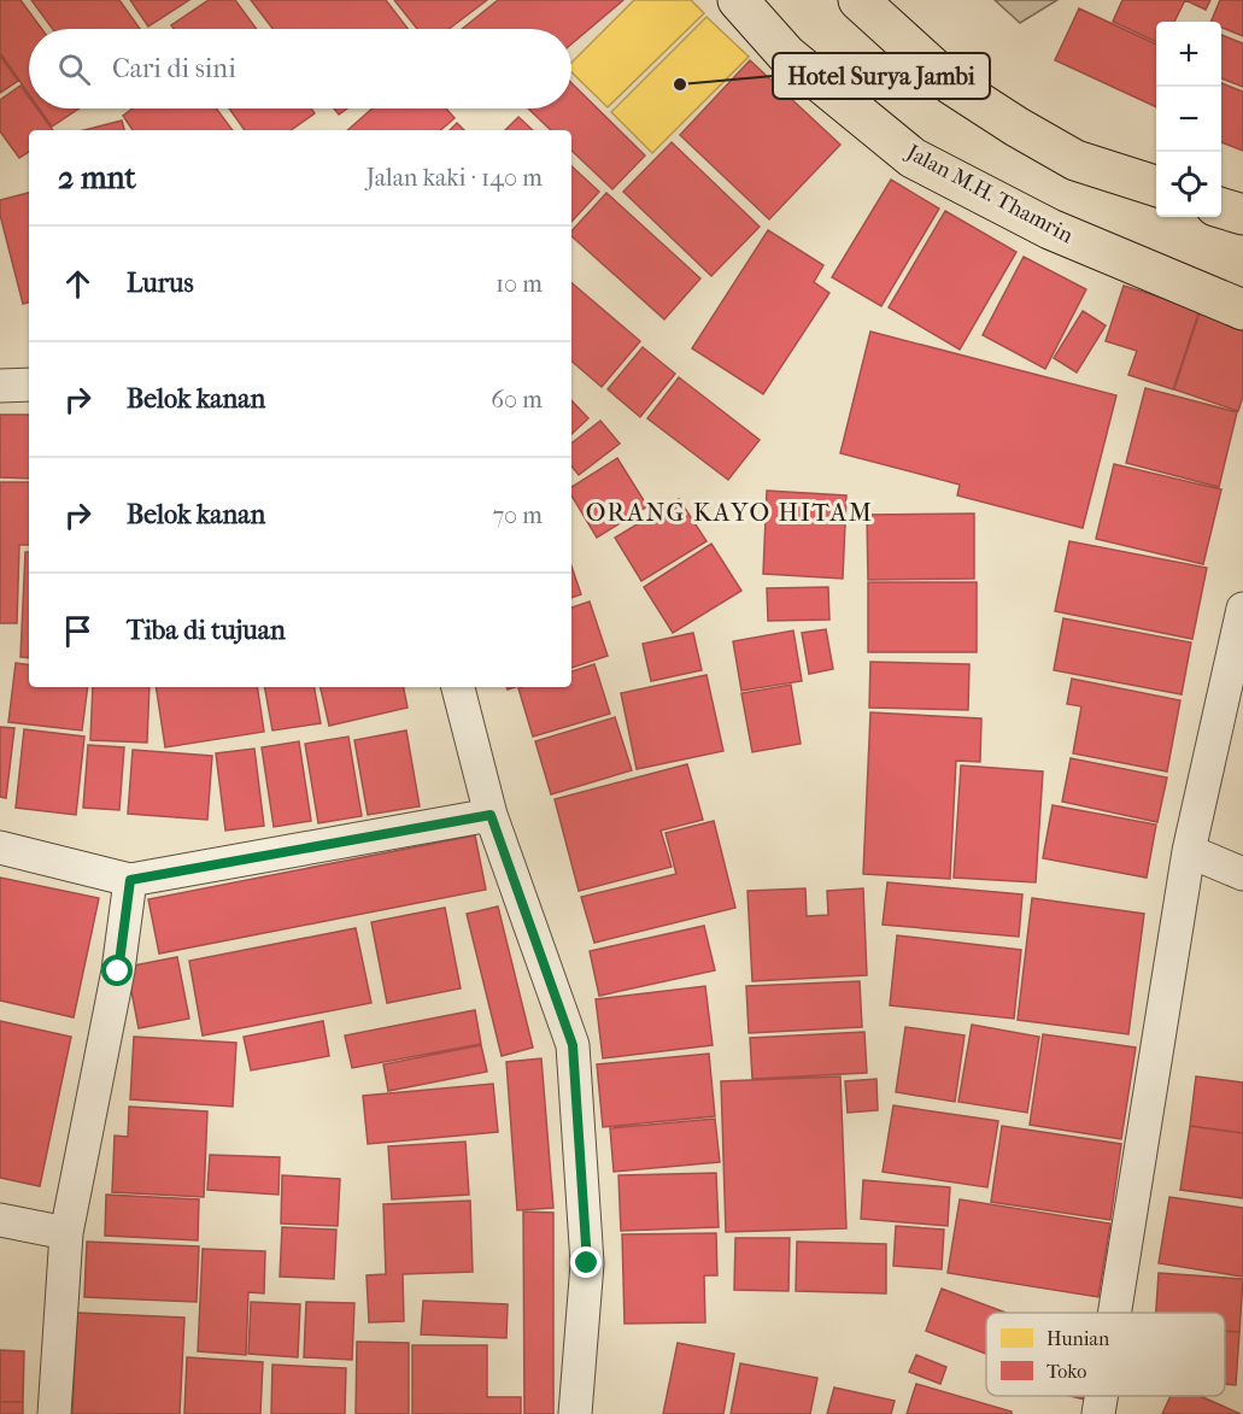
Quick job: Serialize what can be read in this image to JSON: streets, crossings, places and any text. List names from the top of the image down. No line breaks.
{"streets":{"highway":["Jalan M.H. Thamrin"]},"districts":["ORANG KAYO HITAM"],"places":["Hotel Surya Jambi"],"legend":["Hunian","Toko"],"page":{"map_buttons":["+","−"],"search":"Cari di sini","heading":["2 mnt","Jalan kaki · 140 m"],"list":[["Lurus","10 m"],["Belok kanan","60 m"],["Belok kanan","70 m"],"Tiba di tujuan"]}}
